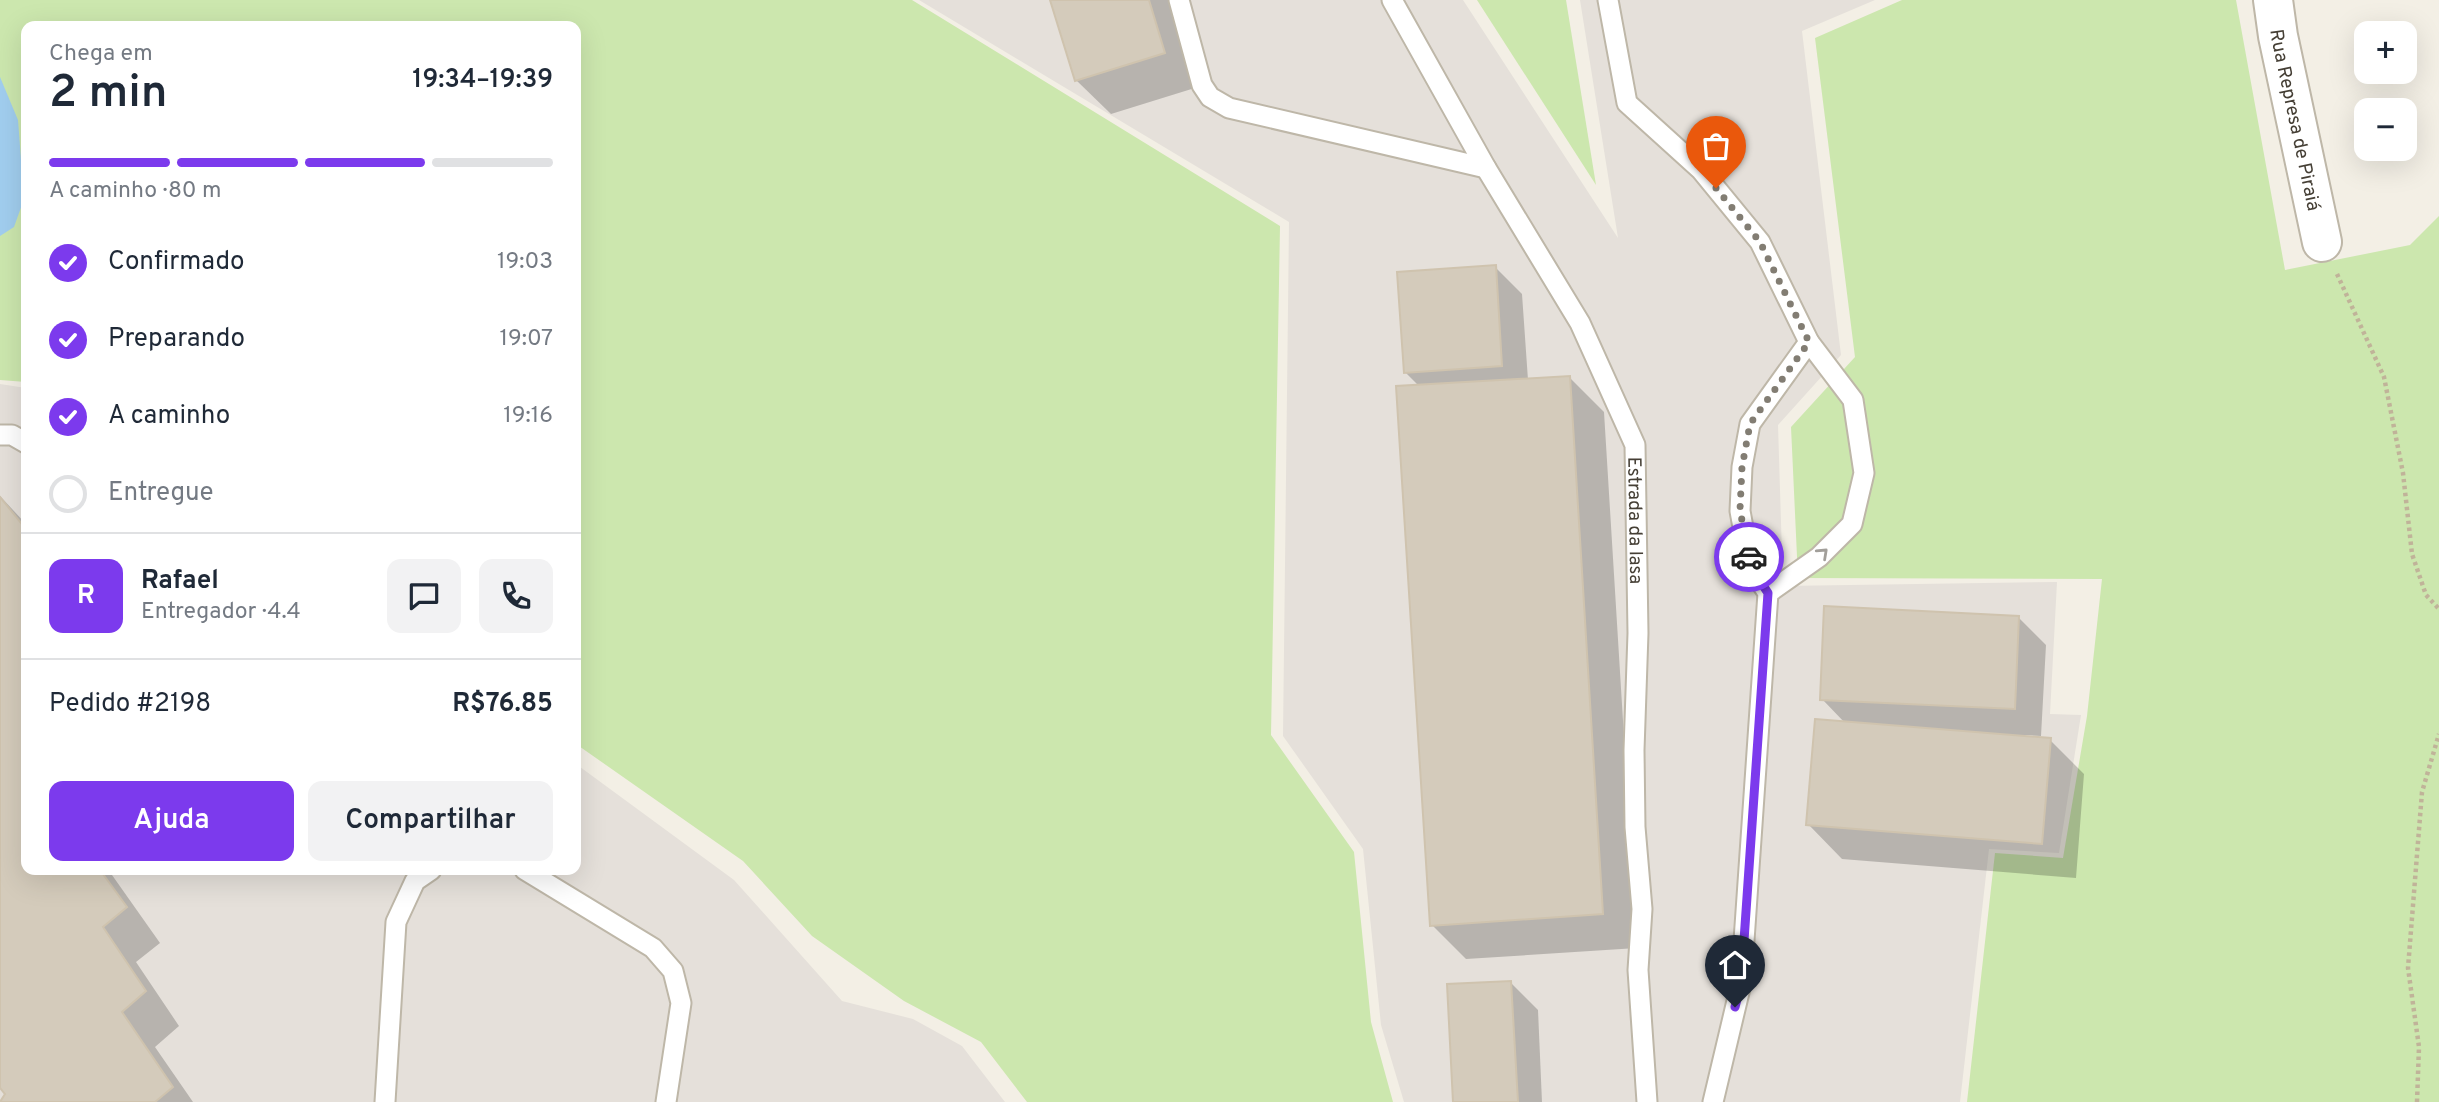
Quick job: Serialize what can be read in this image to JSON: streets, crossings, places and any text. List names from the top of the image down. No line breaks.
{"streets":{"street":["Rua Represa de Piraiá"],"lane":["Estrada da Iasa"]},"page":{"map_buttons":["+","−"],"heading":["2 min","Chega em","19:34–19:39"],"panel":["Rafael","Entregador · 4.4","Pedido #2198","R$76.85"],"bar":"A caminho · 80 m","list":[["Confirmado","19:03"],["Preparando","19:07"],["A caminho","19:16"],"Entregue"],"round":"R","buttons":["Ajuda","Compartilhar"]}}
